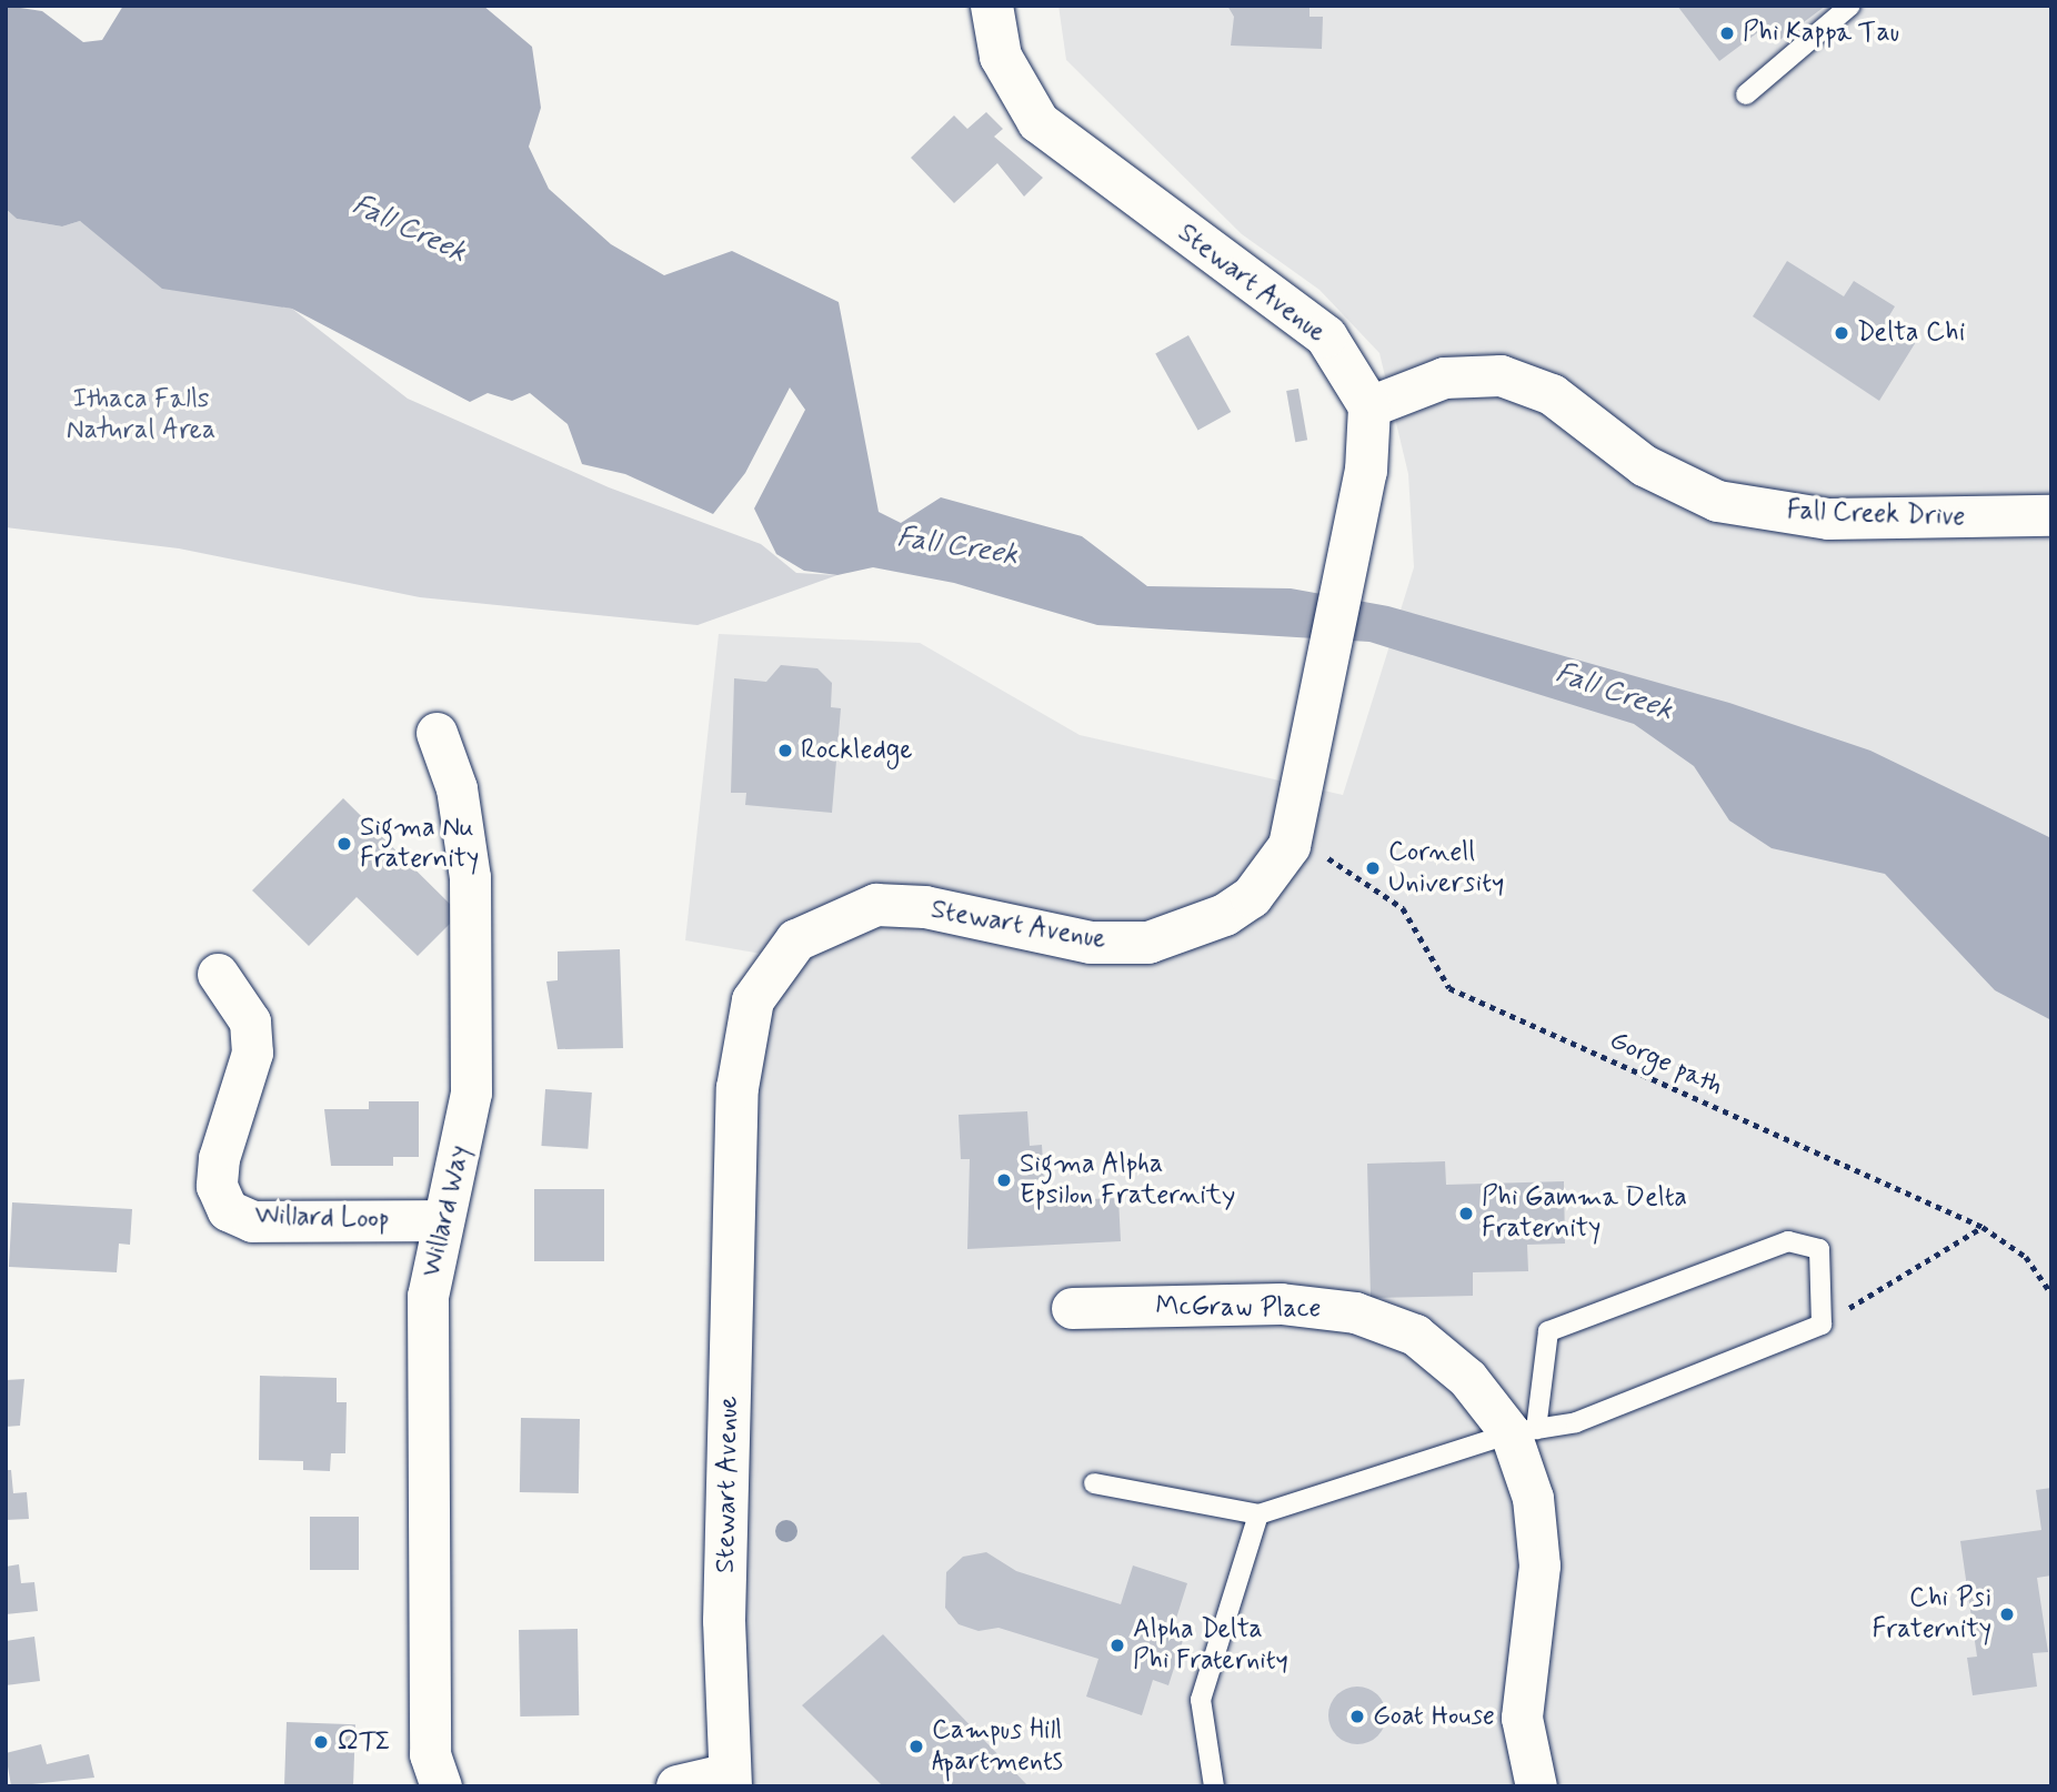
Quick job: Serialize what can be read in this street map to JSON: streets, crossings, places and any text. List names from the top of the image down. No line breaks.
{"streets":{"street":["Stewart Avenue","Fall Creek Drive","Willard Way","Willard Loop","McGraw Place"],"path":["Gorge path"]},"crossings":[["Stewart Avenue","Fall Creek Drive"],["Stewart Avenue","Gorge path"],["Willard Way","Willard Loop"]],"water":["Fall Creek"],"parks":["Ithaca Falls Natural Area"],"places":["Phi Kappa Tau","Delta Chi","Rockledge","Sigma Nu Fraternity","Cornell University","Sigma Alpha Epsilon Fraternity","Phi Gamma Delta Fraternity","Chi Psi Fraternity","Alpha Delta Phi Fraternity","Goat House","ΩΤΣ","Campus Hill Apartments"]}
